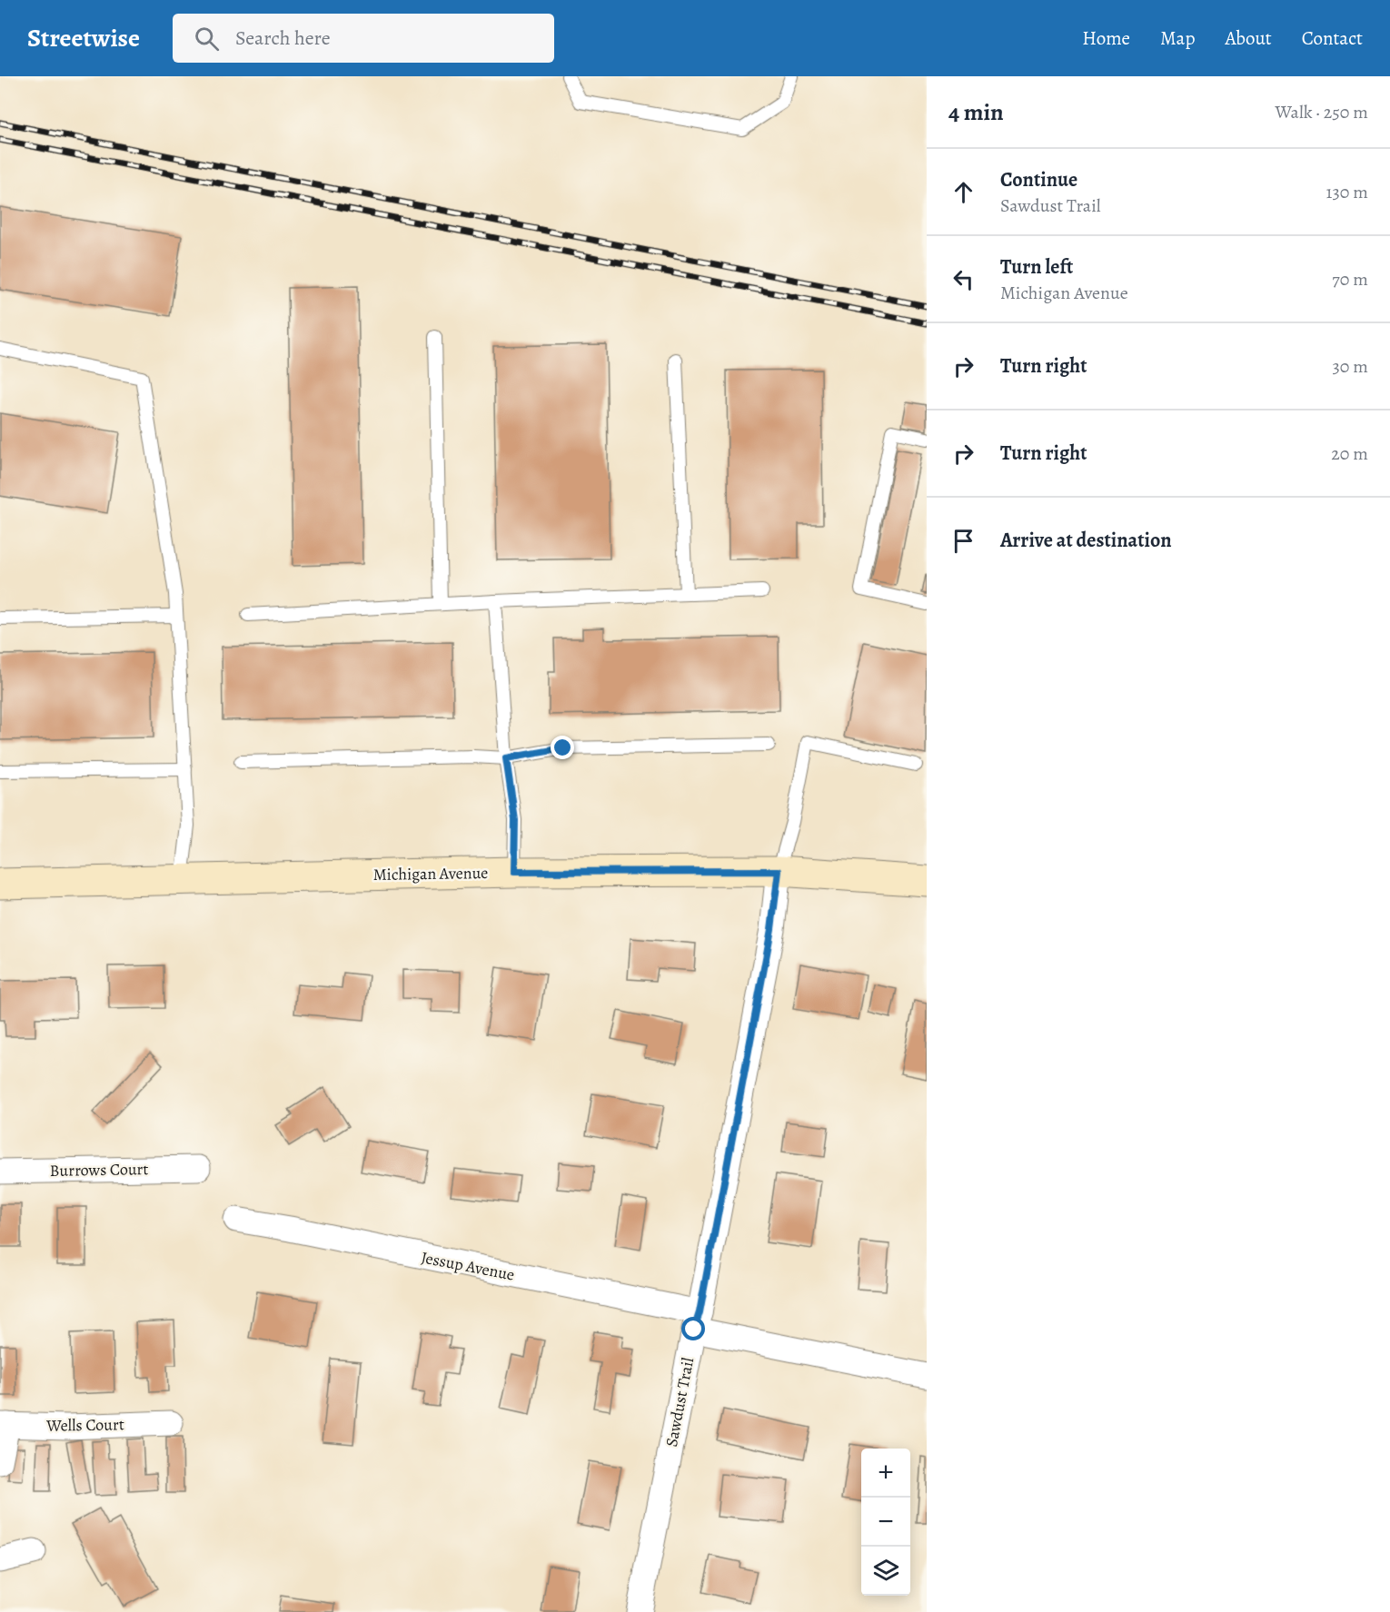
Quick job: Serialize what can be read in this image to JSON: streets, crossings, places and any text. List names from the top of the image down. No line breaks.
{"streets":{"main road":["Michigan Avenue"],"street":["Burrows Court","Jessup Avenue","Sawdust Trail","Wells Court"]},"crossings":[["Michigan Avenue","Sawdust Trail"],["Jessup Avenue","Sawdust Trail"]],"page":{"header":"Streetwise","search":"Search here","nav":["Home","Map","About","Contact"],"heading":["4 min","Walk · 250 m"],"list":[["Continue","Sawdust Trail","130 m"],["Turn left","Michigan Avenue","70 m"],["Turn right","30 m"],["Turn right","20 m"],"Arrive at destination"],"map_buttons":["+","−"]}}
